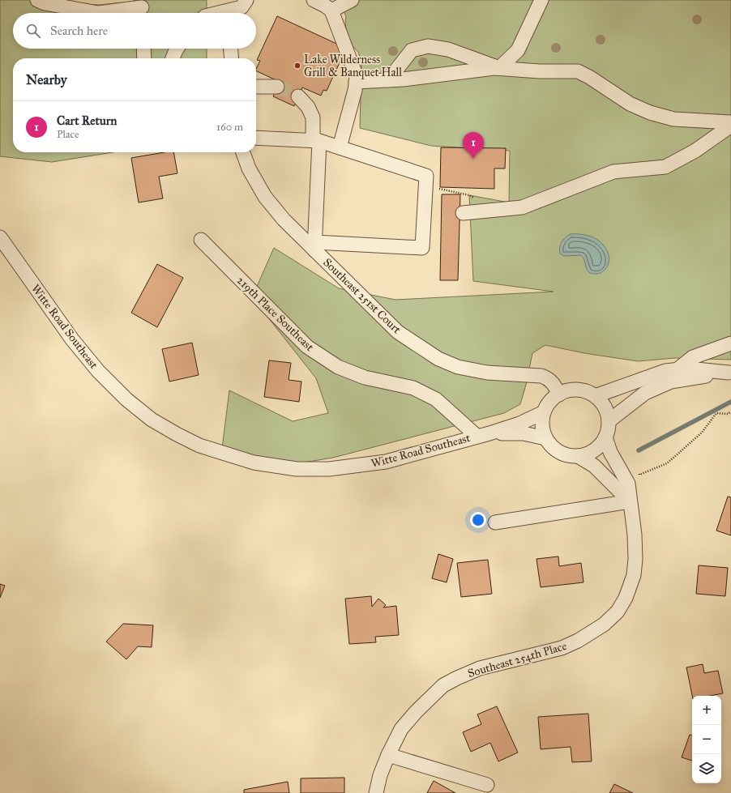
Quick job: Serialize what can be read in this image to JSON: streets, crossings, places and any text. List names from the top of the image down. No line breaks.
{"streets":{"street":["Southeast 251st Court","219th Place Southeast","Witte Road Southeast","Southeast 254th Place"]},"crossings":[["Southeast 251st Court","Witte Road Southeast"],["Southeast 251st Court","Southeast 254th Place"],["219th Place Southeast","Witte Road Southeast"],["Witte Road Southeast","Southeast 254th Place"]],"places":["Lake Wilderness Grill & Banquet Hall"],"page":{"search":"Search here","heading":"Nearby","list":[{"mark":"1","name":"Cart Return","note":"Place","value":"160 m"}],"pins":"1","map_buttons":["+","−"]}}
